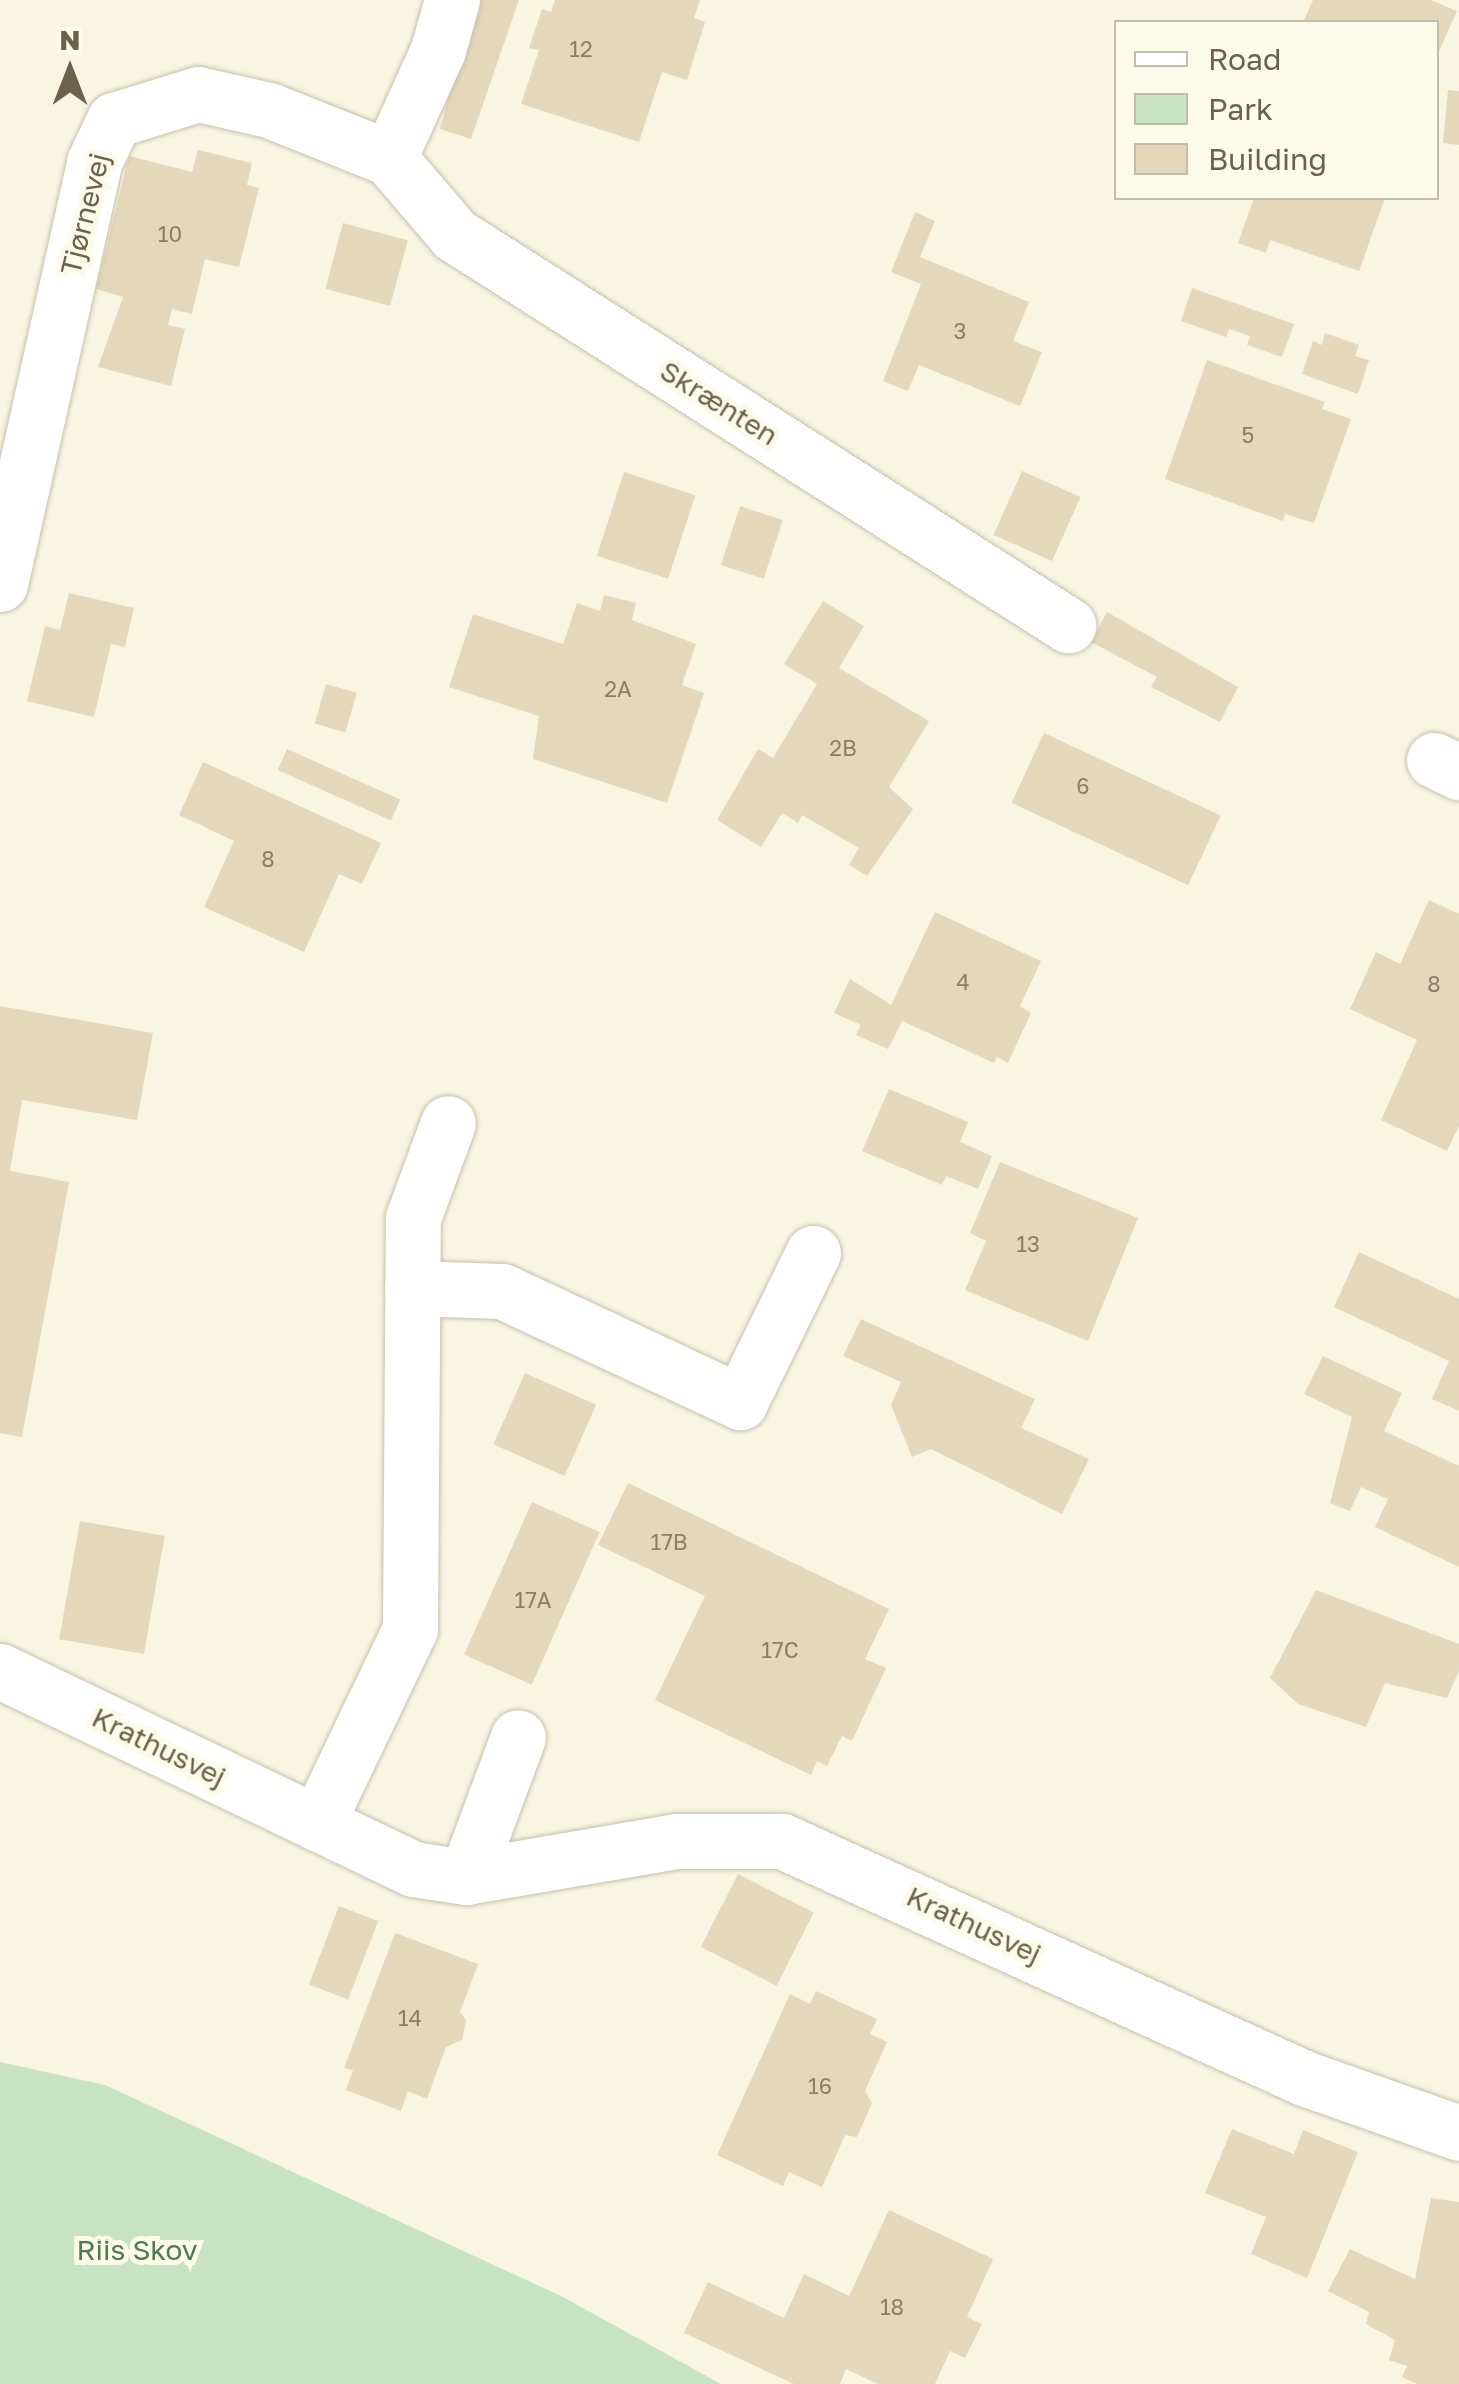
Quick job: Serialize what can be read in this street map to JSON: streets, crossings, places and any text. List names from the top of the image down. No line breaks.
{"streets":{"street":["Tjørnevej","Skrænten","Krathusvej"]},"crossings":[["Tjørnevej","Skrænten"]],"parks":["Riis Skov"],"house_numbers":["12","10","3","5","2A","2B","6","8","4","8","13","17B","17A","17C","14","16","18"],"legend":["Road","Park","Building"],"north":"top"}
